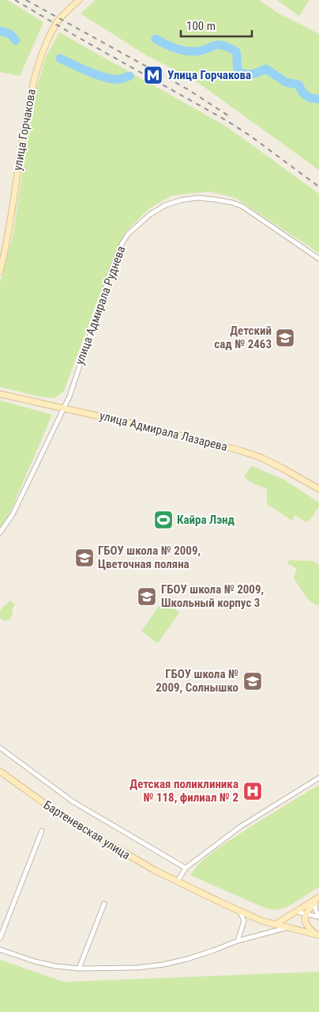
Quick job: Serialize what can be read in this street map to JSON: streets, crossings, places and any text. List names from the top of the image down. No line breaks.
{"streets":{"street":["улица Горчакова","улица Адмирала Руднева","улица Адмирала Лазарева","Бартеневская улица"]},"crossings":[["улица Адмирала Руднева","улица Адмирала Лазарева"]],"places":{"metro station":["Улица Горчакова"],"school or university":["Детский сад № 2463","ГБОУ школа № 2009, Цветочная поляна","ГБОУ школа № 2009, Школьный корпус 3","ГБОУ школа № 2009, Солнышко"],"sports":["Кайра Лэнд"],"hospital":["Детская поликлиника № 118, филиал № 2"]},"scale_bar":"100 m"}
